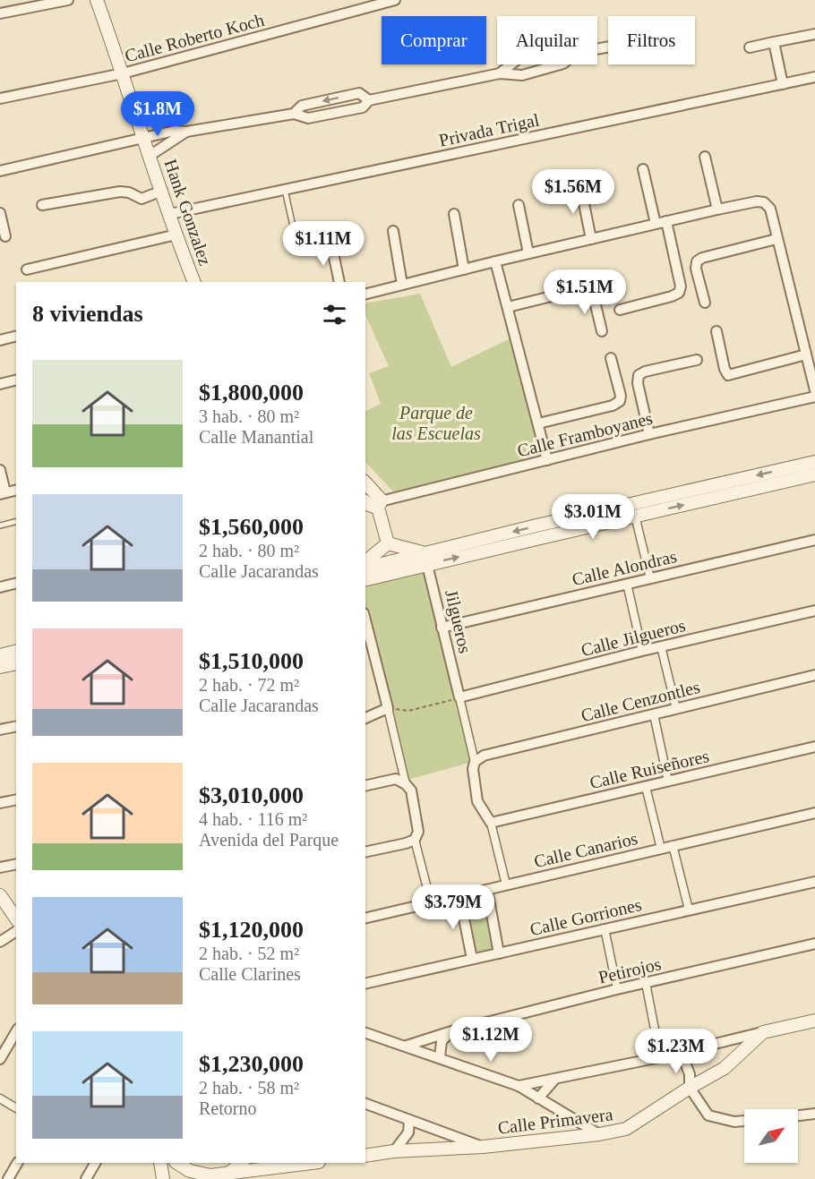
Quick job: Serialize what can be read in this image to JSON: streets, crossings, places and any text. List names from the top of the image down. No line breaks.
{"streets":{"street":["Calle Roberto Koch","Privada Trigal","Hank Gonzalez","Calle Framboyanes","Calle Alondras","Jilgueros","Calle Jilgueros","Calle Cenzontles","Calle Ruiseñores","Calle Canarios","Calle Gorriones","Petirojos","Calle Primavera"]},"crossings":[["Calle Roberto Koch","Hank Gonzalez"],["Privada Trigal","Hank Gonzalez"],["Calle Alondras","Jilgueros"],["Jilgueros","Calle Jilgueros"]],"parks":["Parque de las Escuelas"],"north":"top right","page":{"chip":["Comprar","Alquilar","Filtros"],"price":["$1.8M","$1.56M","$1.11M","$1.51M","$3.01M","$3.79M","$1.12M","$1.23M"],"heading":"8 viviendas","list":[{"name":"$1,800,000","note":"3 hab. · 80 m² · Calle Manantial"},{"name":"$1,560,000","note":"2 hab. · 80 m² · Calle Jacarandas"},{"name":"$1,510,000","note":"2 hab. · 72 m² · Calle Jacarandas"},{"name":"$3,010,000","note":"4 hab. · 116 m² · Avenida del Parque"},{"name":"$1,120,000","note":"2 hab. · 52 m² · Calle Clarines"},{"name":"$1,230,000","note":"2 hab. · 58 m² · Retorno"}]}}
